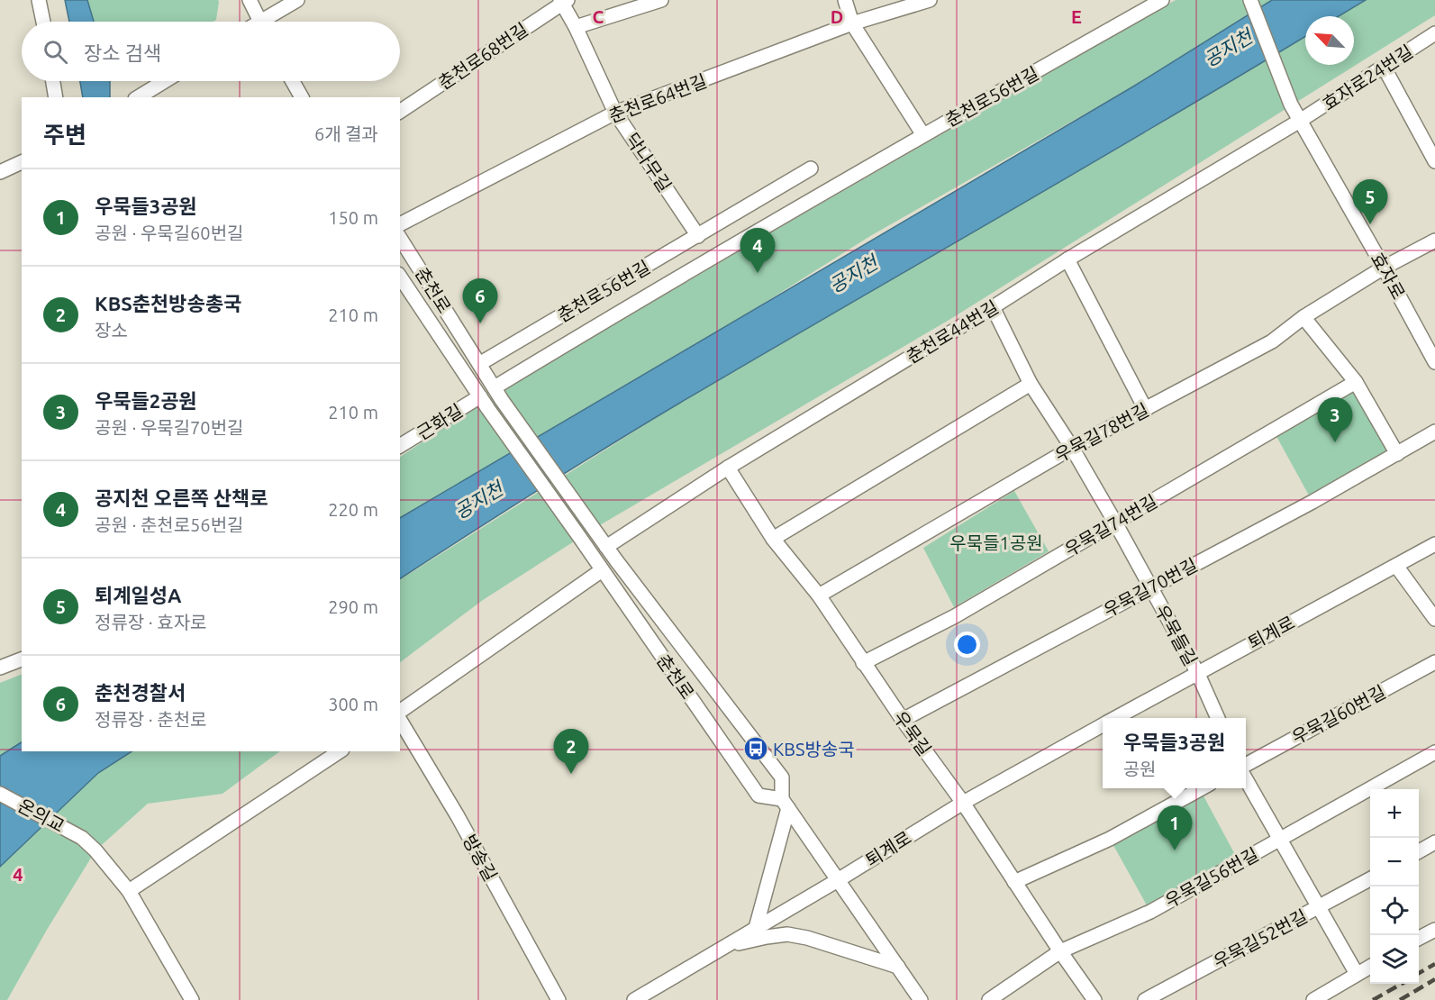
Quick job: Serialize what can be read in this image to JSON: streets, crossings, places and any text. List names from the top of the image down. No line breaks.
{"streets":{"street":["춘천로68번길","효자로24번길","춘천로56번길","춘천로64번길","닥나무길","효자로","춘천로","춘천로44번길","근화길","우묵길78번길","우묵길74번길","우묵길70번길","퇴계로","우묵들길","우묵길60번길","우묵길","온의교","방송길","우묵길56번길","우묵길52번길"]},"crossings":[["춘천로68번길","닥나무길"],["효자로24번길","효자로"],["효자로24번길","춘천로44번길"],["춘천로56번길","닥나무길"],["춘천로56번길","춘천로"],["춘천로64번길","닥나무길"],["효자로","춘천로44번길"],["효자로","우묵길78번길"],["춘천로","춘천로44번길"],["춘천로","근화길"],["춘천로","퇴계로"],["춘천로44번길","우묵들길"],["춘천로44번길","우묵길"],["우묵길78번길","우묵들길"],["우묵길78번길","우묵길"],["우묵길74번길","우묵들길"],["우묵길74번길","우묵길"],["우묵길70번길","우묵들길"],["우묵길70번길","우묵길"],["퇴계로","우묵들길"],["퇴계로","우묵길"],["우묵길","우묵길56번길"]],"water":["공지천"],"parks":["우묵들1공원"],"places":{"bus stop":["KBS방송국"]},"north":"top left","page":{"search":"장소 검색","heading":["주변","6개 결과"],"list":[{"mark":"1","name":"우묵들3공원","note":"공원 · 우묵길60번길","value":"150 m"},{"mark":"2","name":"KBS춘천방송총국","note":"장소","value":"210 m"},{"mark":"3","name":"우묵들2공원","note":"공원 · 우묵길70번길","value":"210 m"},{"mark":"4","name":"공지천 오른쪽 산책로","note":"공원 · 춘천로56번길","value":"220 m"},{"mark":"5","name":"퇴계일성A","note":"정류장 · 효자로","value":"290 m"},{"mark":"6","name":"춘천경찰서","note":"정류장 · 춘천로","value":"300 m"}],"pins":["5","4","6","3","2","1"],"popup":["우묵들3공원","공원"],"map_buttons":["+","−"]},"grid":{"columns":["C","D","E"],"rows":["4"]}}
